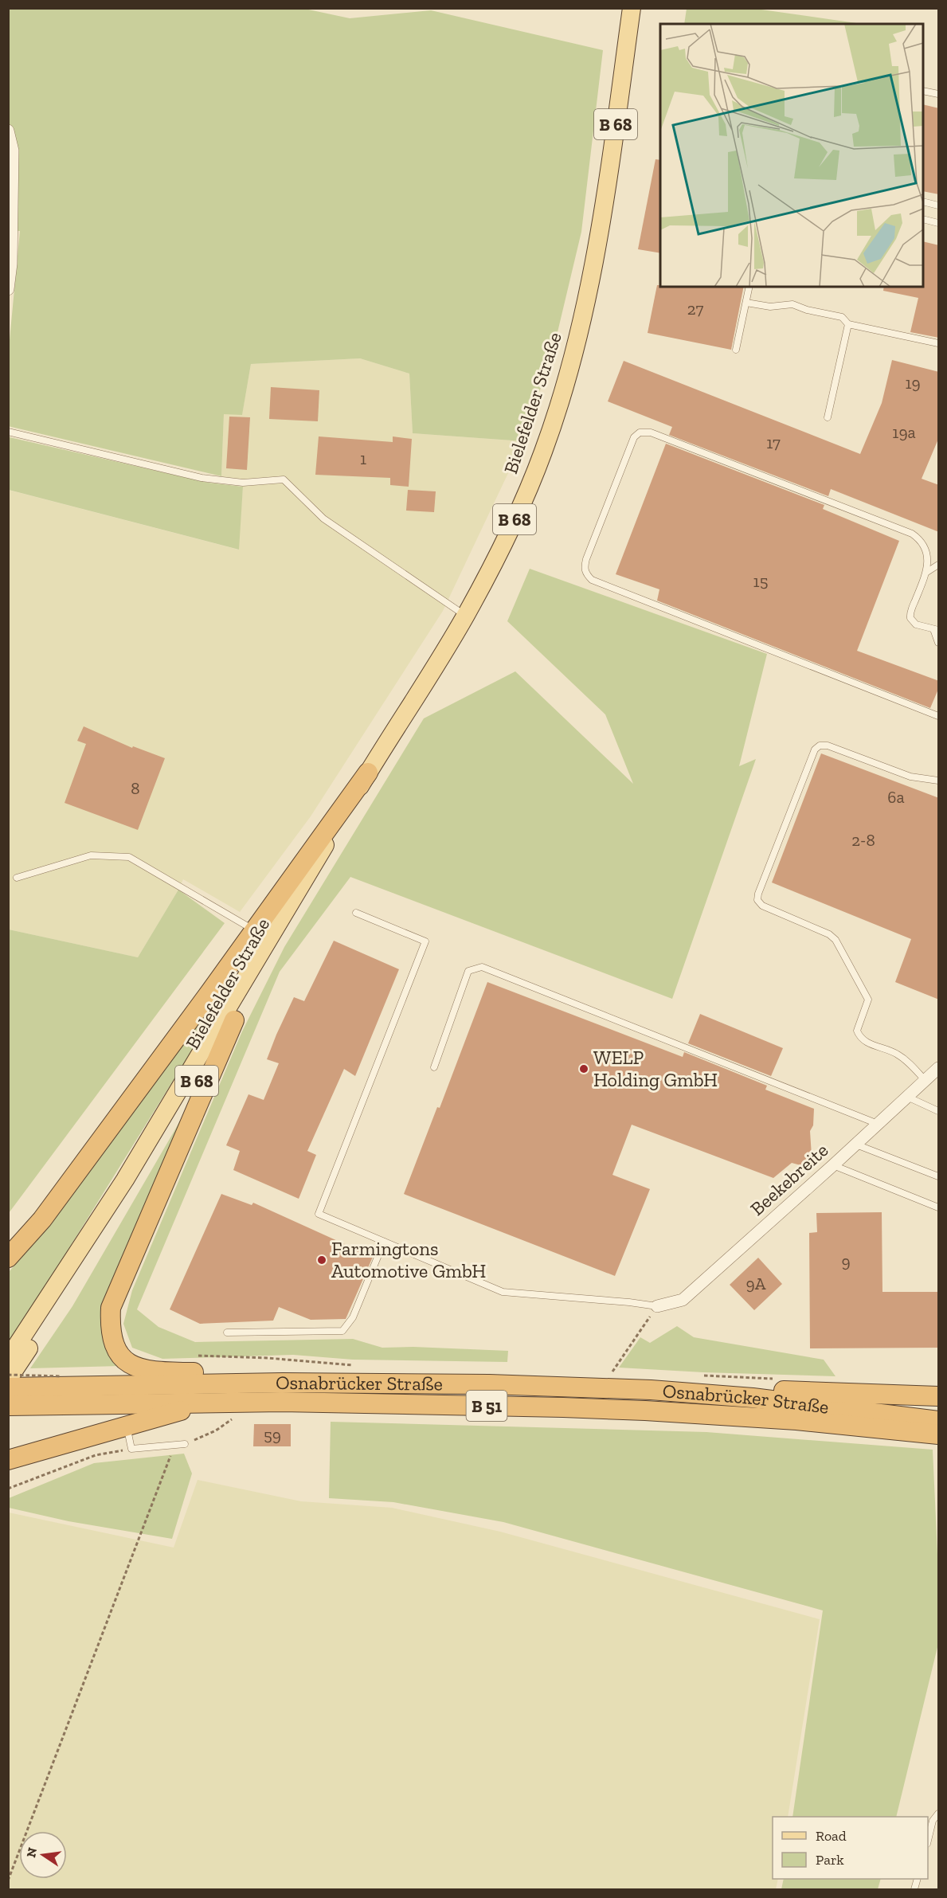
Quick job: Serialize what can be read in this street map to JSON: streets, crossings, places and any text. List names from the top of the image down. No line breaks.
{"streets":{"highway":["B 68","Osnabrücker Straße","B 51"],"main road":["Bielefelder Straße"],"street":["Beekebreite"]},"crossings":[["B 68","Bielefelder Straße"],["B 68","Osnabrücker Straße"]],"places":["WELP Holding GmbH","Farmingtons Automotive GmbH"],"house_numbers":["27","19","19a","17","1","15","8","6a","2-8","9","9A","59"],"legend":["Road","Park"],"north":"left"}
